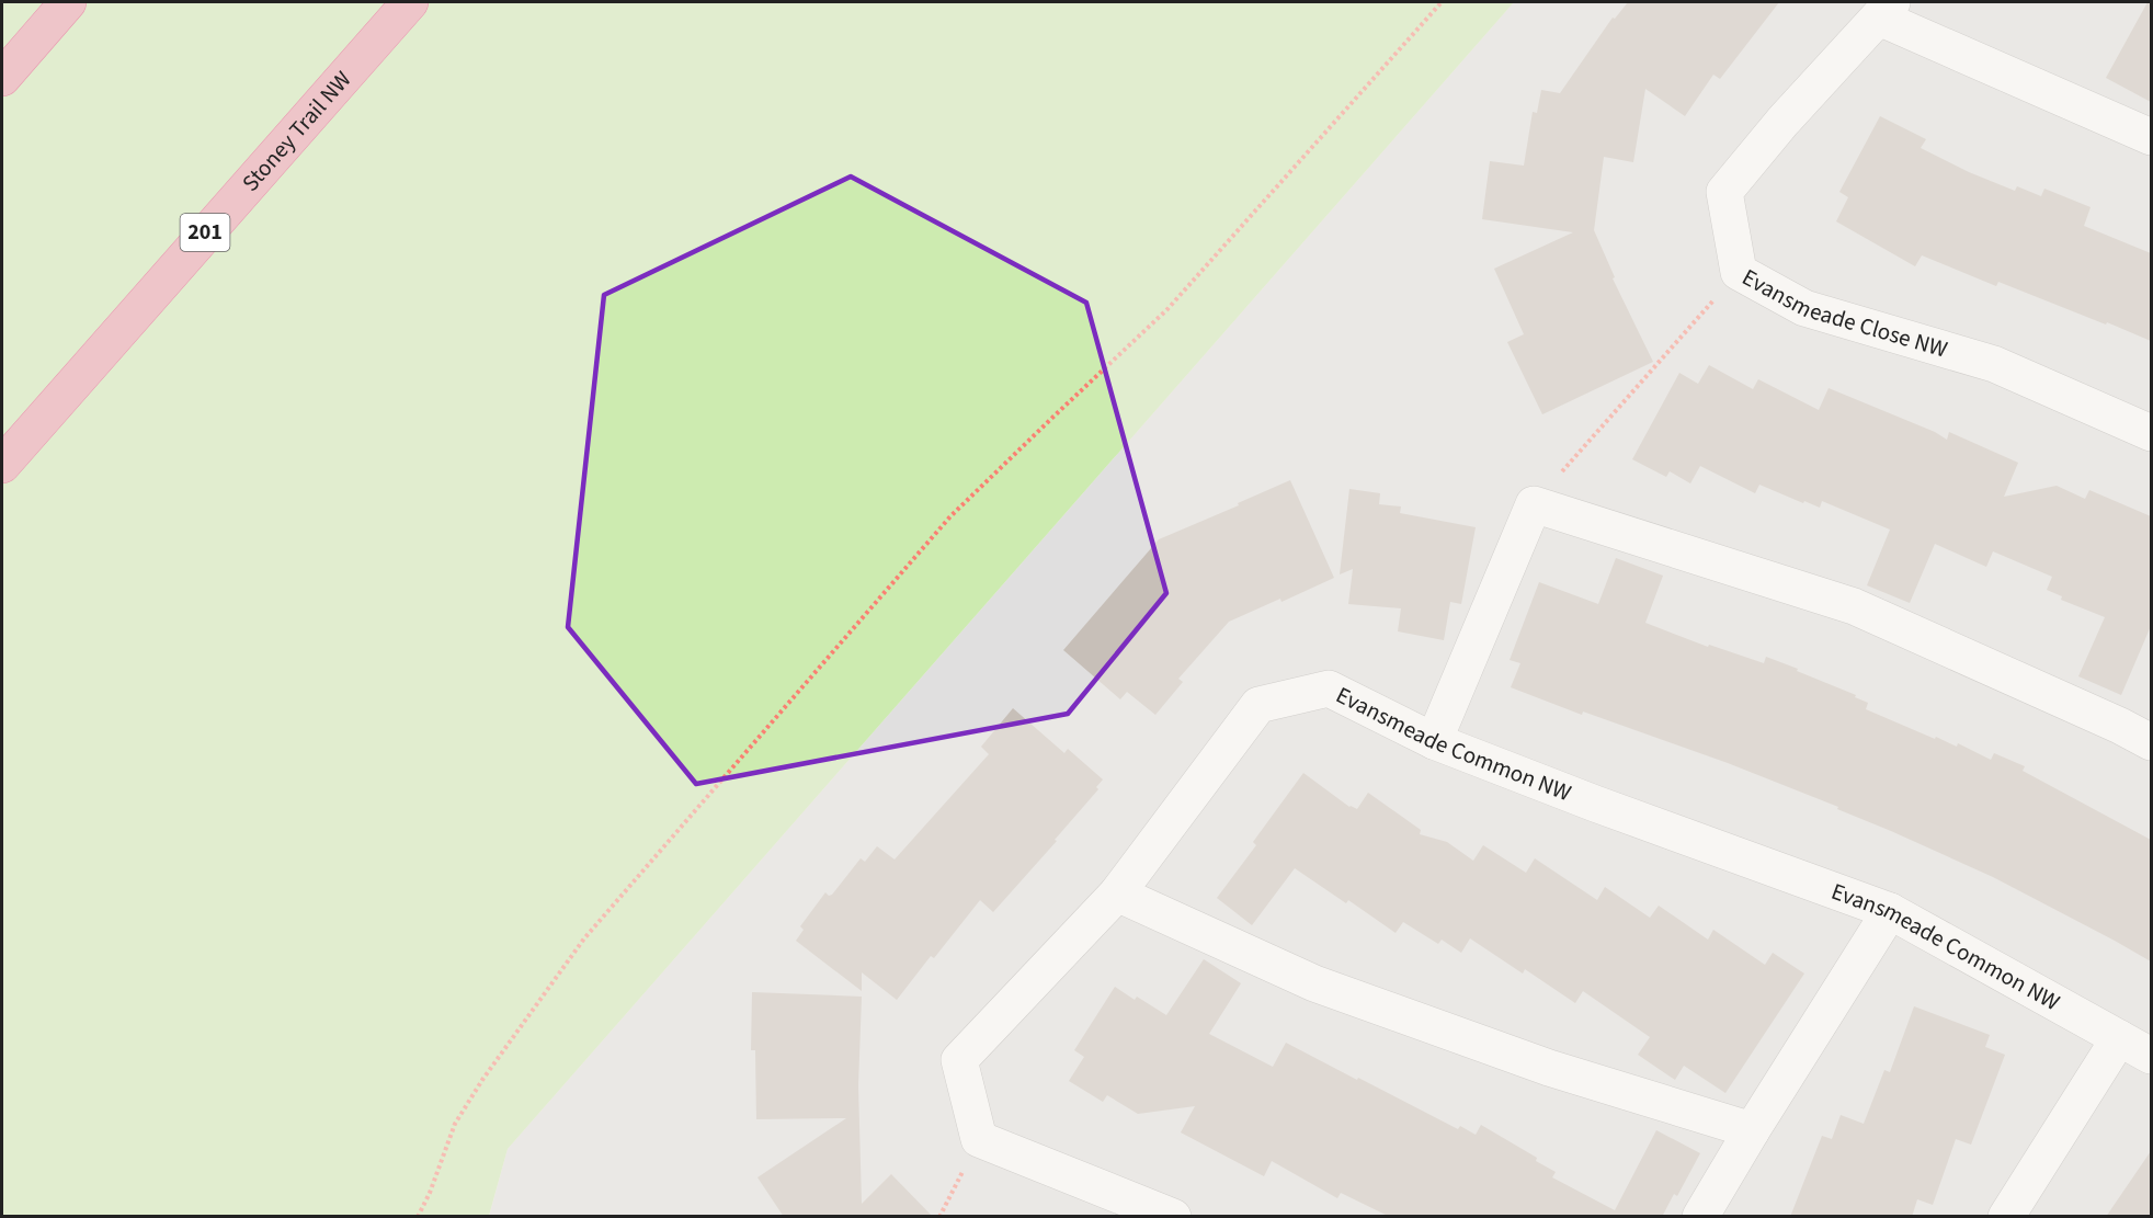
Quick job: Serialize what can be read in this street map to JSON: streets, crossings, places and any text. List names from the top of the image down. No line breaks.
{"streets":{"highway":["Stoney Trail NW","201"],"street":["Evansmeade Close NW","Evansmeade Common NW"]}}
